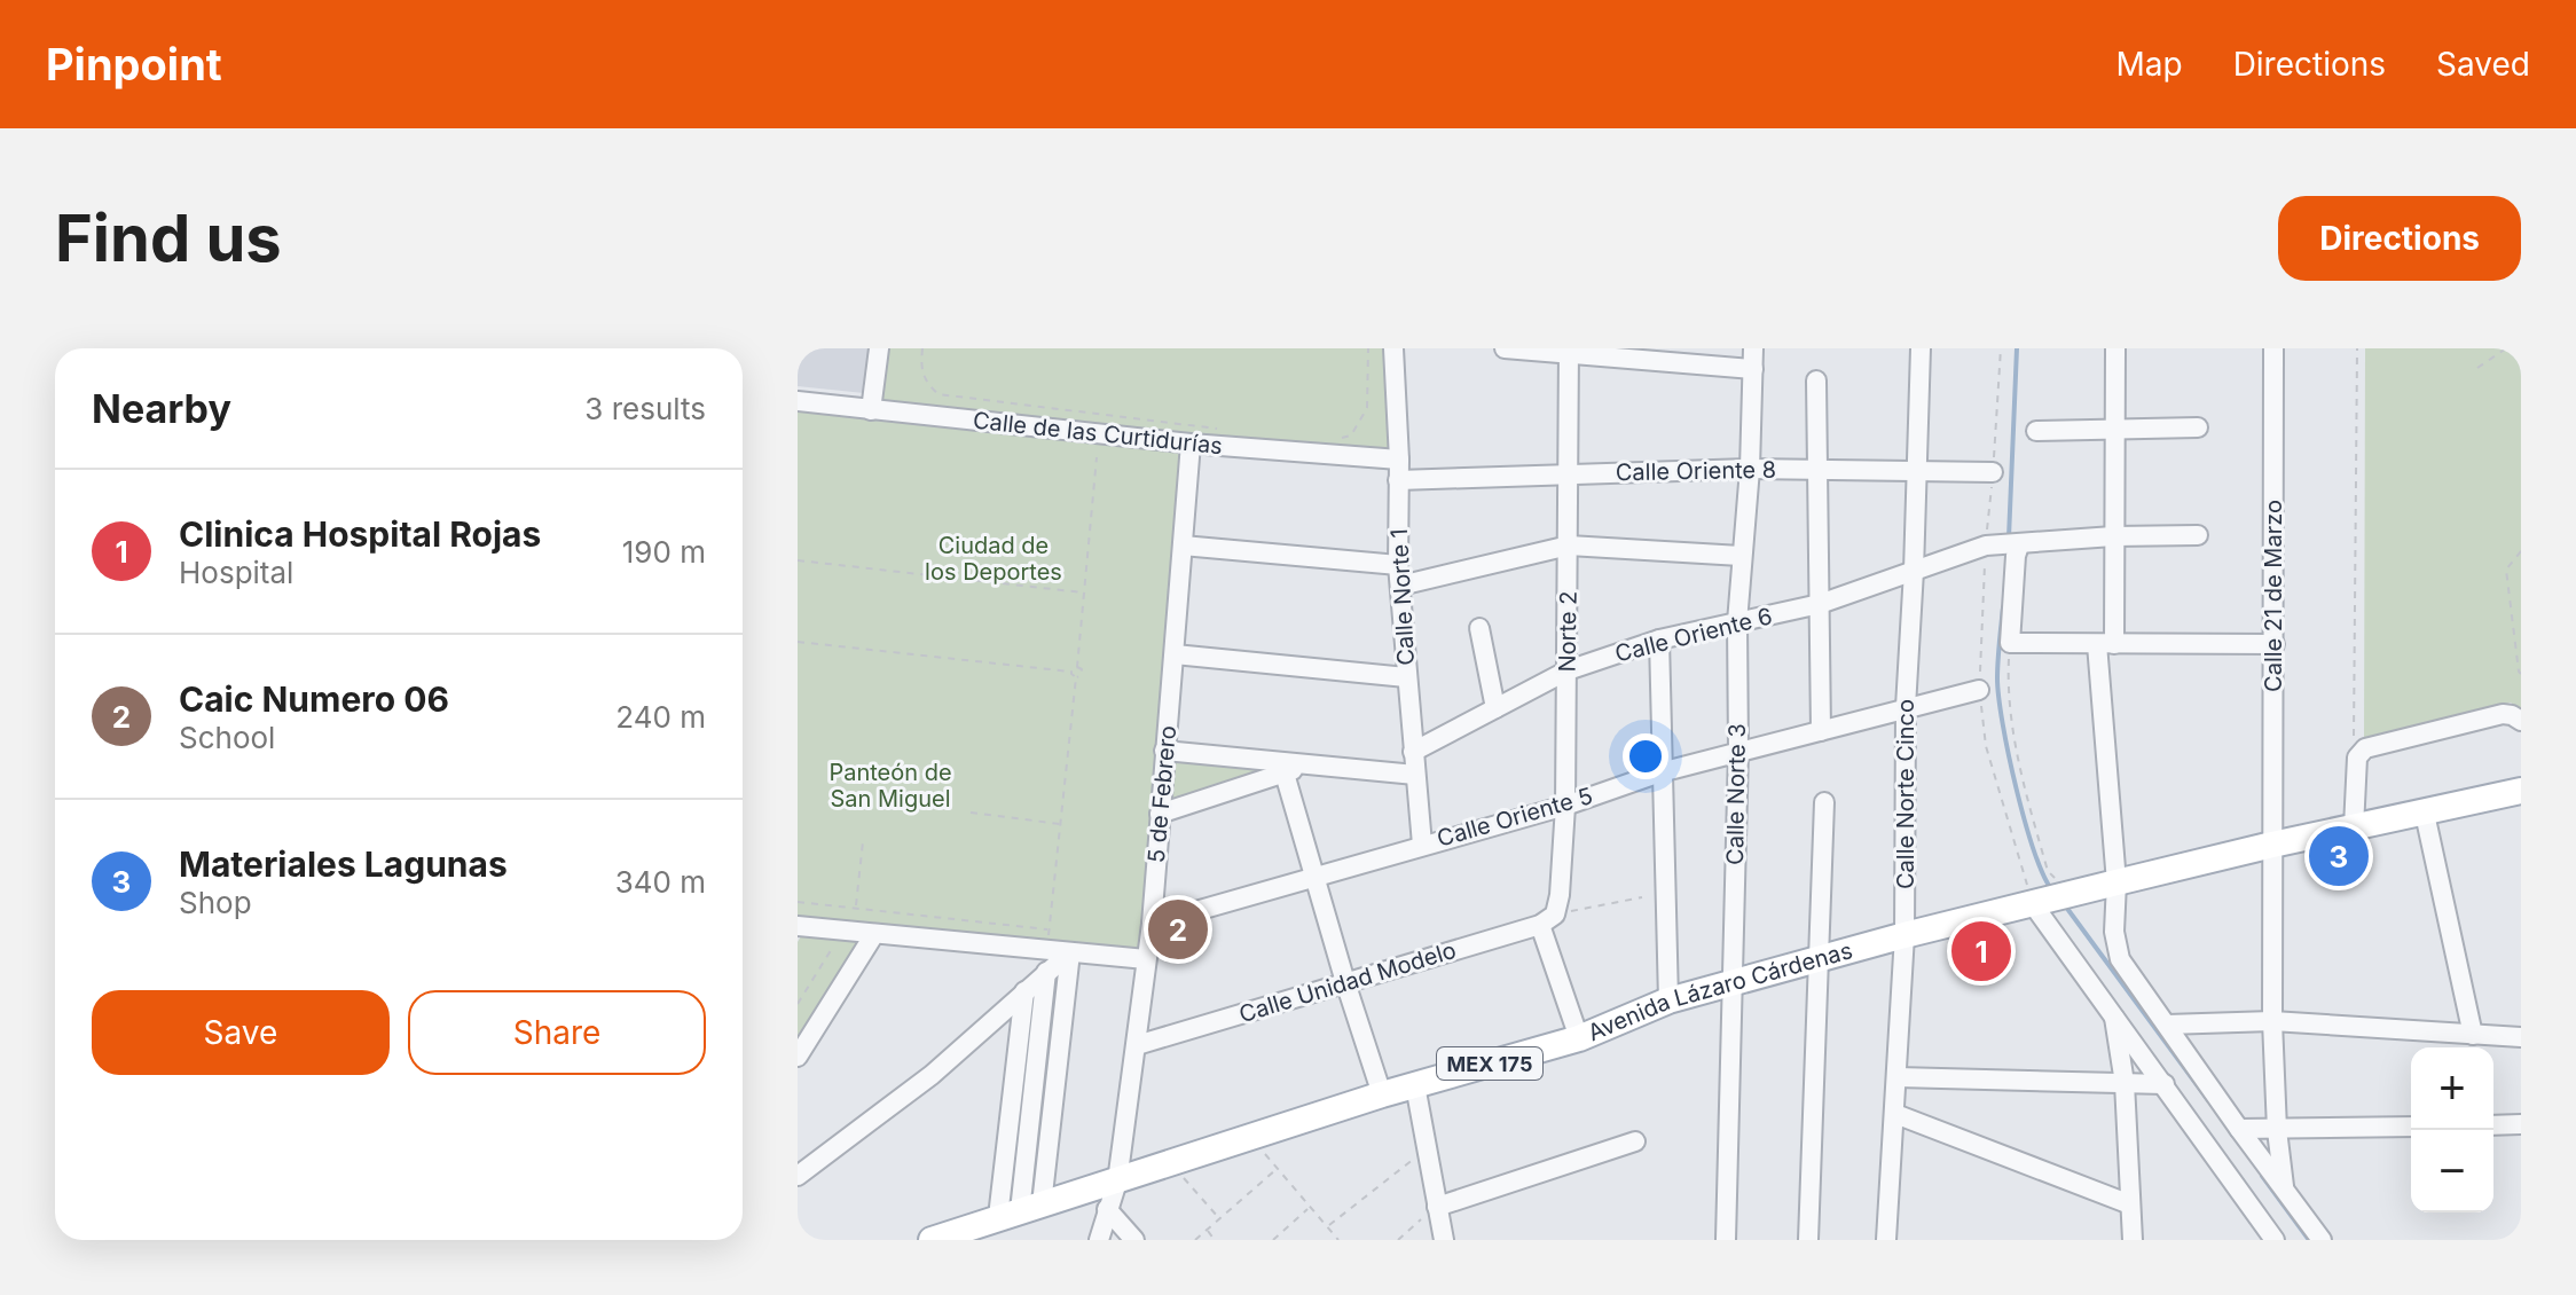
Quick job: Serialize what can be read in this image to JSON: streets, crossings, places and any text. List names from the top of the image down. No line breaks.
{"streets":{"main road":["Avenida Lázaro Cárdenas","MEX 175"],"street":["Calle de las Curtidurías","Calle Oriente 8","Calle 21 de Marzo","Calle Norte 1","Norte 2","Calle Oriente 6","5 de Febrero","Calle Norte 3","Calle Norte Cinco","Calle Oriente 5","Calle Unidad Modelo"]},"crossings":[["Calle de las Curtidurías","Calle Norte 1"],["Calle de las Curtidurías","5 de Febrero"],["Calle Oriente 8","Calle Norte 1"],["Calle Oriente 8","Norte 2"],["Calle Oriente 8","Calle Norte 3"],["Calle Oriente 8","Calle Norte Cinco"],["Calle 21 de Marzo","Avenida Lázaro Cárdenas"],["Calle Norte 1","Calle Oriente 6"],["Calle Norte 1","Calle Oriente 5"],["Norte 2","Calle Oriente 6"],["Norte 2","Calle Oriente 5"],["Norte 2","Calle Unidad Modelo"],["Calle Oriente 6","Calle Norte 3"],["Calle Oriente 6","Calle Norte Cinco"],["5 de Febrero","Calle Oriente 5"],["5 de Febrero","Calle Unidad Modelo"],["5 de Febrero","Avenida Lázaro Cárdenas"],["Calle Norte 3","Calle Oriente 5"],["Calle Norte 3","Avenida Lázaro Cárdenas"],["Calle Norte Cinco","Calle Oriente 5"],["Calle Norte Cinco","Avenida Lázaro Cárdenas"]],"parks":["Ciudad de los Deportes","Panteón de San Miguel"],"page":{"header":"Pinpoint","nav":["Map","Directions","Saved"],"buttons":["Directions",["Save","Share"]],"title":"Find us","heading":["Nearby","3 results"],"list":[{"mark":"1","name":"Clinica Hospital Rojas","note":"Hospital","value":"190 m"},{"mark":"2","name":"Caic Numero 06","note":"School","value":"240 m"},{"mark":"3","name":"Materiales Lagunas","note":"Shop","value":"340 m"}],"pins":["3","2","1"],"map_buttons":["+","−"]}}
